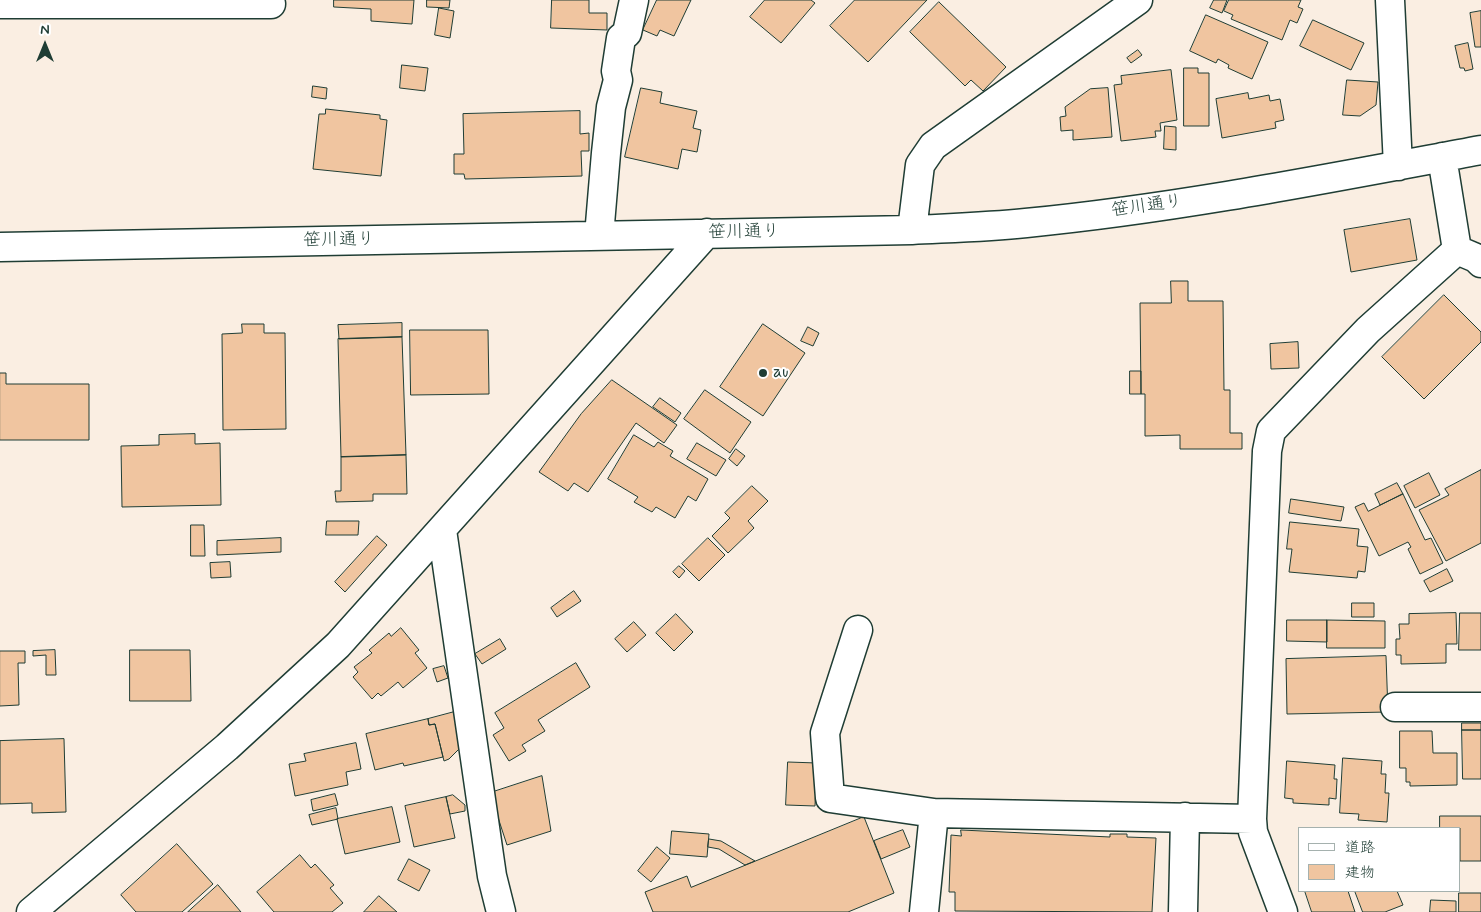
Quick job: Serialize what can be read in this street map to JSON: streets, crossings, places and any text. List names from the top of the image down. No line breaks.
{"streets":{"street":["笹川通り"]},"places":["au"],"legend":["道路","建物"],"north":"top"}
